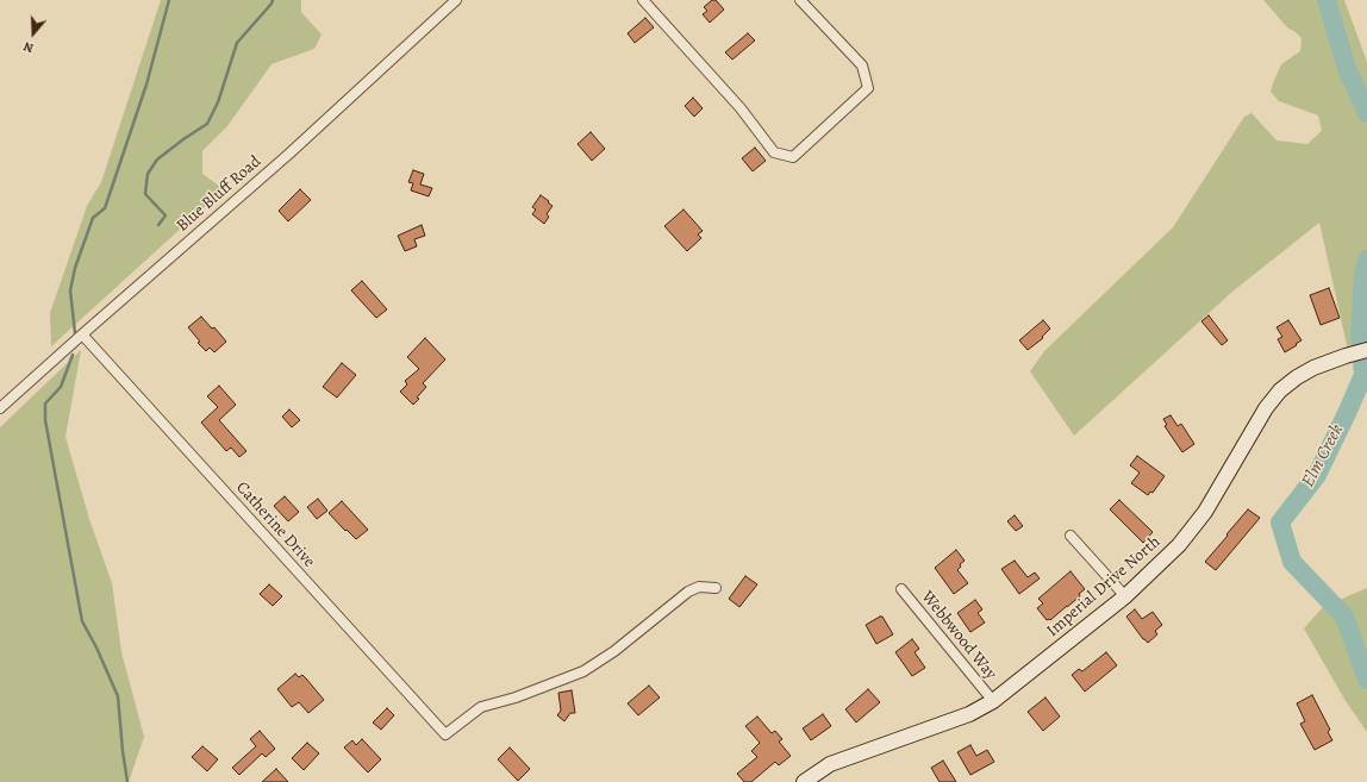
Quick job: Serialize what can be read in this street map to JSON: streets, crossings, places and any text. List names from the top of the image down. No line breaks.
{"streets":{"street":["Blue Bluff Road","Catherine Drive","Imperial Drive North","Webbwood Way"]},"crossings":[["Blue Bluff Road","Catherine Drive"],["Imperial Drive North","Webbwood Way"]],"water":["Elm Creek"],"north":"bottom"}
